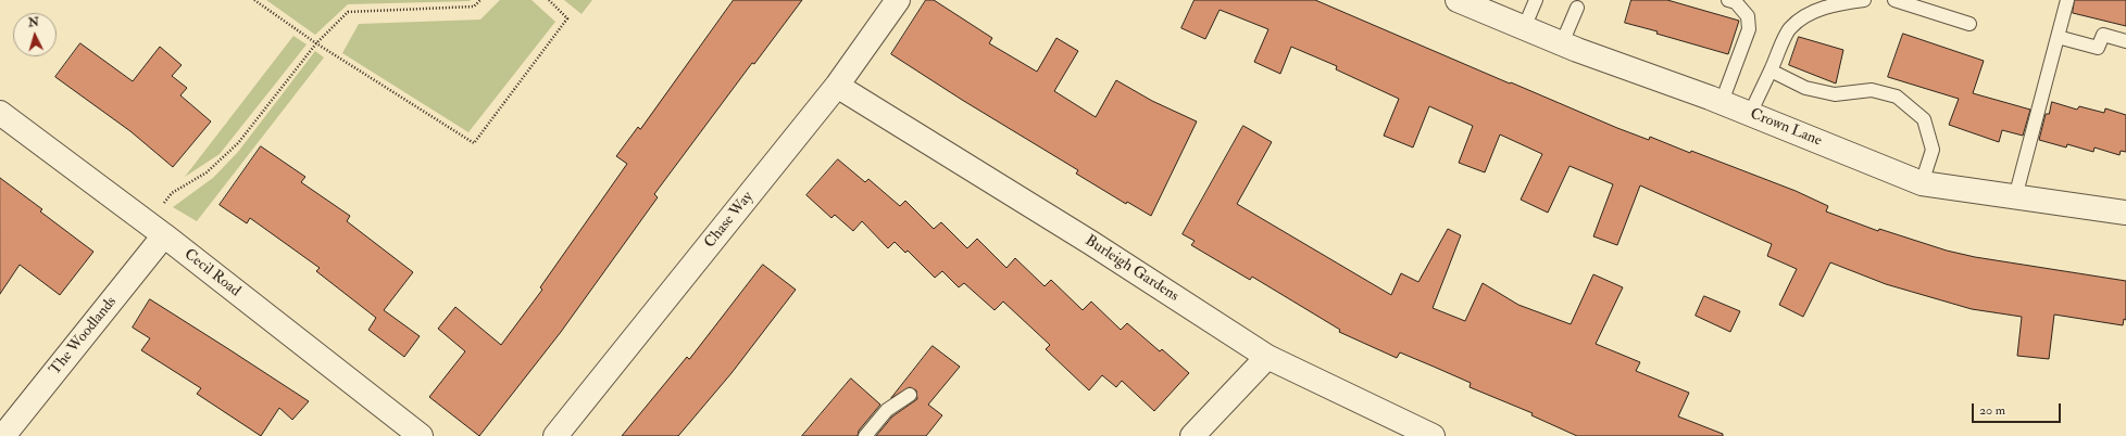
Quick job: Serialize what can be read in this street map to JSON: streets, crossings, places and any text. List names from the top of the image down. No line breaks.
{"streets":{"street":["Crown Lane","Chase Way","Burleigh Gardens","Cecil Road","The Woodlands"]},"crossings":[["Chase Way","Burleigh Gardens"],["Cecil Road","The Woodlands"]],"scale_bar":"20 m","north":"top"}
